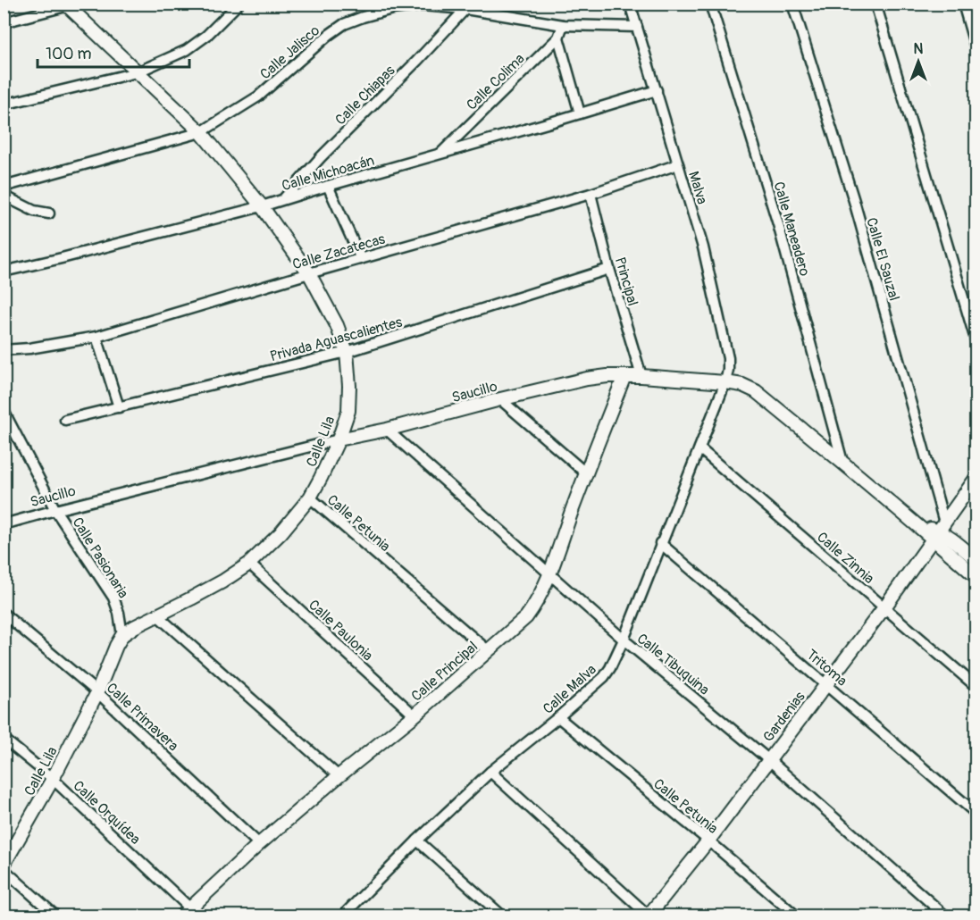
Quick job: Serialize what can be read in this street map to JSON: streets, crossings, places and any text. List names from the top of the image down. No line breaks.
{"streets":{"street":["Calle Jalisco","Calle Colima","Calle Chiapas","Calle Michoacán","Malva","Calle Maneadero","Calle Zacatecas","Calle El Sauzal","Principal","Privada Aguascalientes","Saucillo","Calle Lila","Calle Petunia","Calle Pasionaria","Calle Zinnia","Calle Paulonia","Calle Tibuquina","Tritoma","Calle Principal","Calle Malva","Calle Primavera","Gardenias","Calle Orquídea"]},"crossings":[["Calle Jalisco","Calle Colima"],["Calle Jalisco","Calle Chiapas"],["Calle Jalisco","Malva"],["Calle Jalisco","Calle Lila"],["Calle Colima","Calle Michoacán"],["Calle Chiapas","Calle Michoacán"],["Calle Michoacán","Malva"],["Calle Michoacán","Calle Lila"],["Malva","Calle Zacatecas"],["Malva","Saucillo"],["Malva","Calle Malva"],["Calle Maneadero","Saucillo"],["Calle Zacatecas","Principal"],["Calle Zacatecas","Calle Lila"],["Calle El Sauzal","Saucillo"],["Calle El Sauzal","Gardenias"],["Principal","Privada Aguascalientes"],["Principal","Saucillo"],["Privada Aguascalientes","Calle Lila"],["Saucillo","Calle Lila"],["Saucillo","Calle Pasionaria"],["Saucillo","Calle Tibuquina"],["Saucillo","Calle Principal"],["Saucillo","Calle Malva"],["Saucillo","Gardenias"],["Calle Lila","Calle Petunia"],["Calle Lila","Calle Pasionaria"],["Calle Lila","Calle Paulonia"],["Calle Lila","Calle Primavera"],["Calle Lila","Calle Orquídea"],["Calle Petunia","Calle Principal"],["Calle Petunia","Calle Malva"],["Calle Petunia","Gardenias"],["Calle Zinnia","Calle Malva"],["Calle Zinnia","Gardenias"],["Calle Paulonia","Calle Principal"],["Calle Tibuquina","Calle Principal"],["Calle Tibuquina","Calle Malva"],["Calle Tibuquina","Gardenias"],["Tritoma","Calle Malva"],["Tritoma","Gardenias"],["Calle Principal","Calle Primavera"],["Calle Principal","Calle Orquídea"]],"scale_bar":"100 m","north":"top"}
